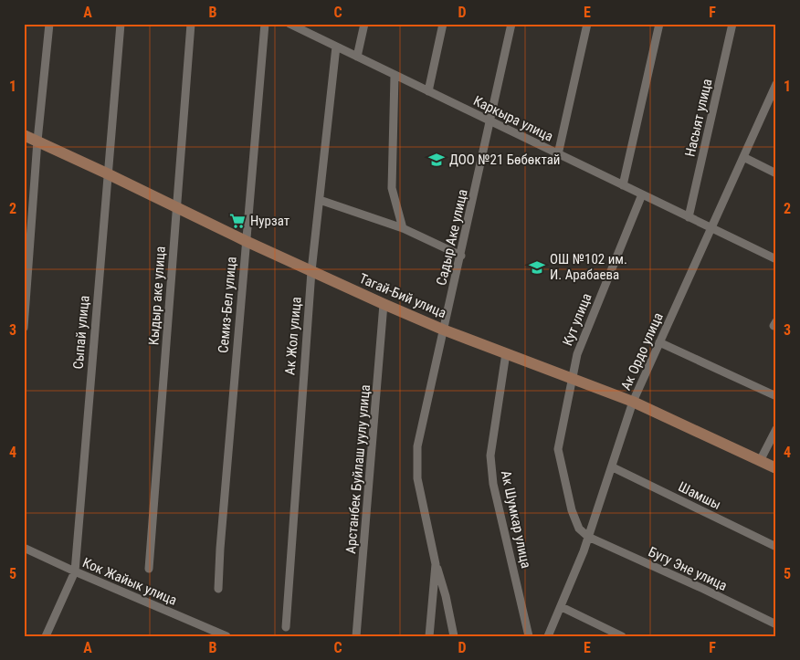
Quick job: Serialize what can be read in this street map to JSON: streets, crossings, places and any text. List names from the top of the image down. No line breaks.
{"streets":{"street":["Насыят улица","Каркыра улица","Садыр Аке улица","Кыдыр аке улица","Тагай-Бий улица","Семиз-Бел улица","Кут улица","Сыпай улица","Ак Жол улица","Ак Ордо улица","Арстанбек Буйлаш уулу улица","Шамшы","Ак Шумкар улица","Бугу Эне улица","Кок Жайык улица"]},"crossings":[["Насыят улица","Каркыра улица"],["Каркыра улица","Садыр Аке улица"],["Каркыра улица","Кут улица"],["Каркыра улица","Ак Жол улица"],["Каркыра улица","Ак Ордо улица"],["Садыр Аке улица","Тагай-Бий улица"],["Кыдыр аке улица","Тагай-Бий улица"],["Тагай-Бий улица","Семиз-Бел улица"],["Тагай-Бий улица","Кут улица"],["Тагай-Бий улица","Сыпай улица"],["Тагай-Бий улица","Ак Жол улица"],["Тагай-Бий улица","Ак Ордо улица"],["Тагай-Бий улица","Арстанбек Буйлаш уулу улица"],["Тагай-Бий улица","Ак Шумкар улица"],["Кут улица","Ак Ордо улица"],["Кут улица","Бугу Эне улица"],["Сыпай улица","Кок Жайык улица"],["Ак Ордо улица","Шамшы"],["Ак Ордо улица","Бугу Эне улица"]],"places":{"school or university":["ДОО №21 Бөбөктай","ОШ №102 им. И. Арабаева"],"supermarket":["Нурзат"]},"grid":{"columns":["A","B","C","D","E","F"],"rows":["1","2","3","4","5"]}}
